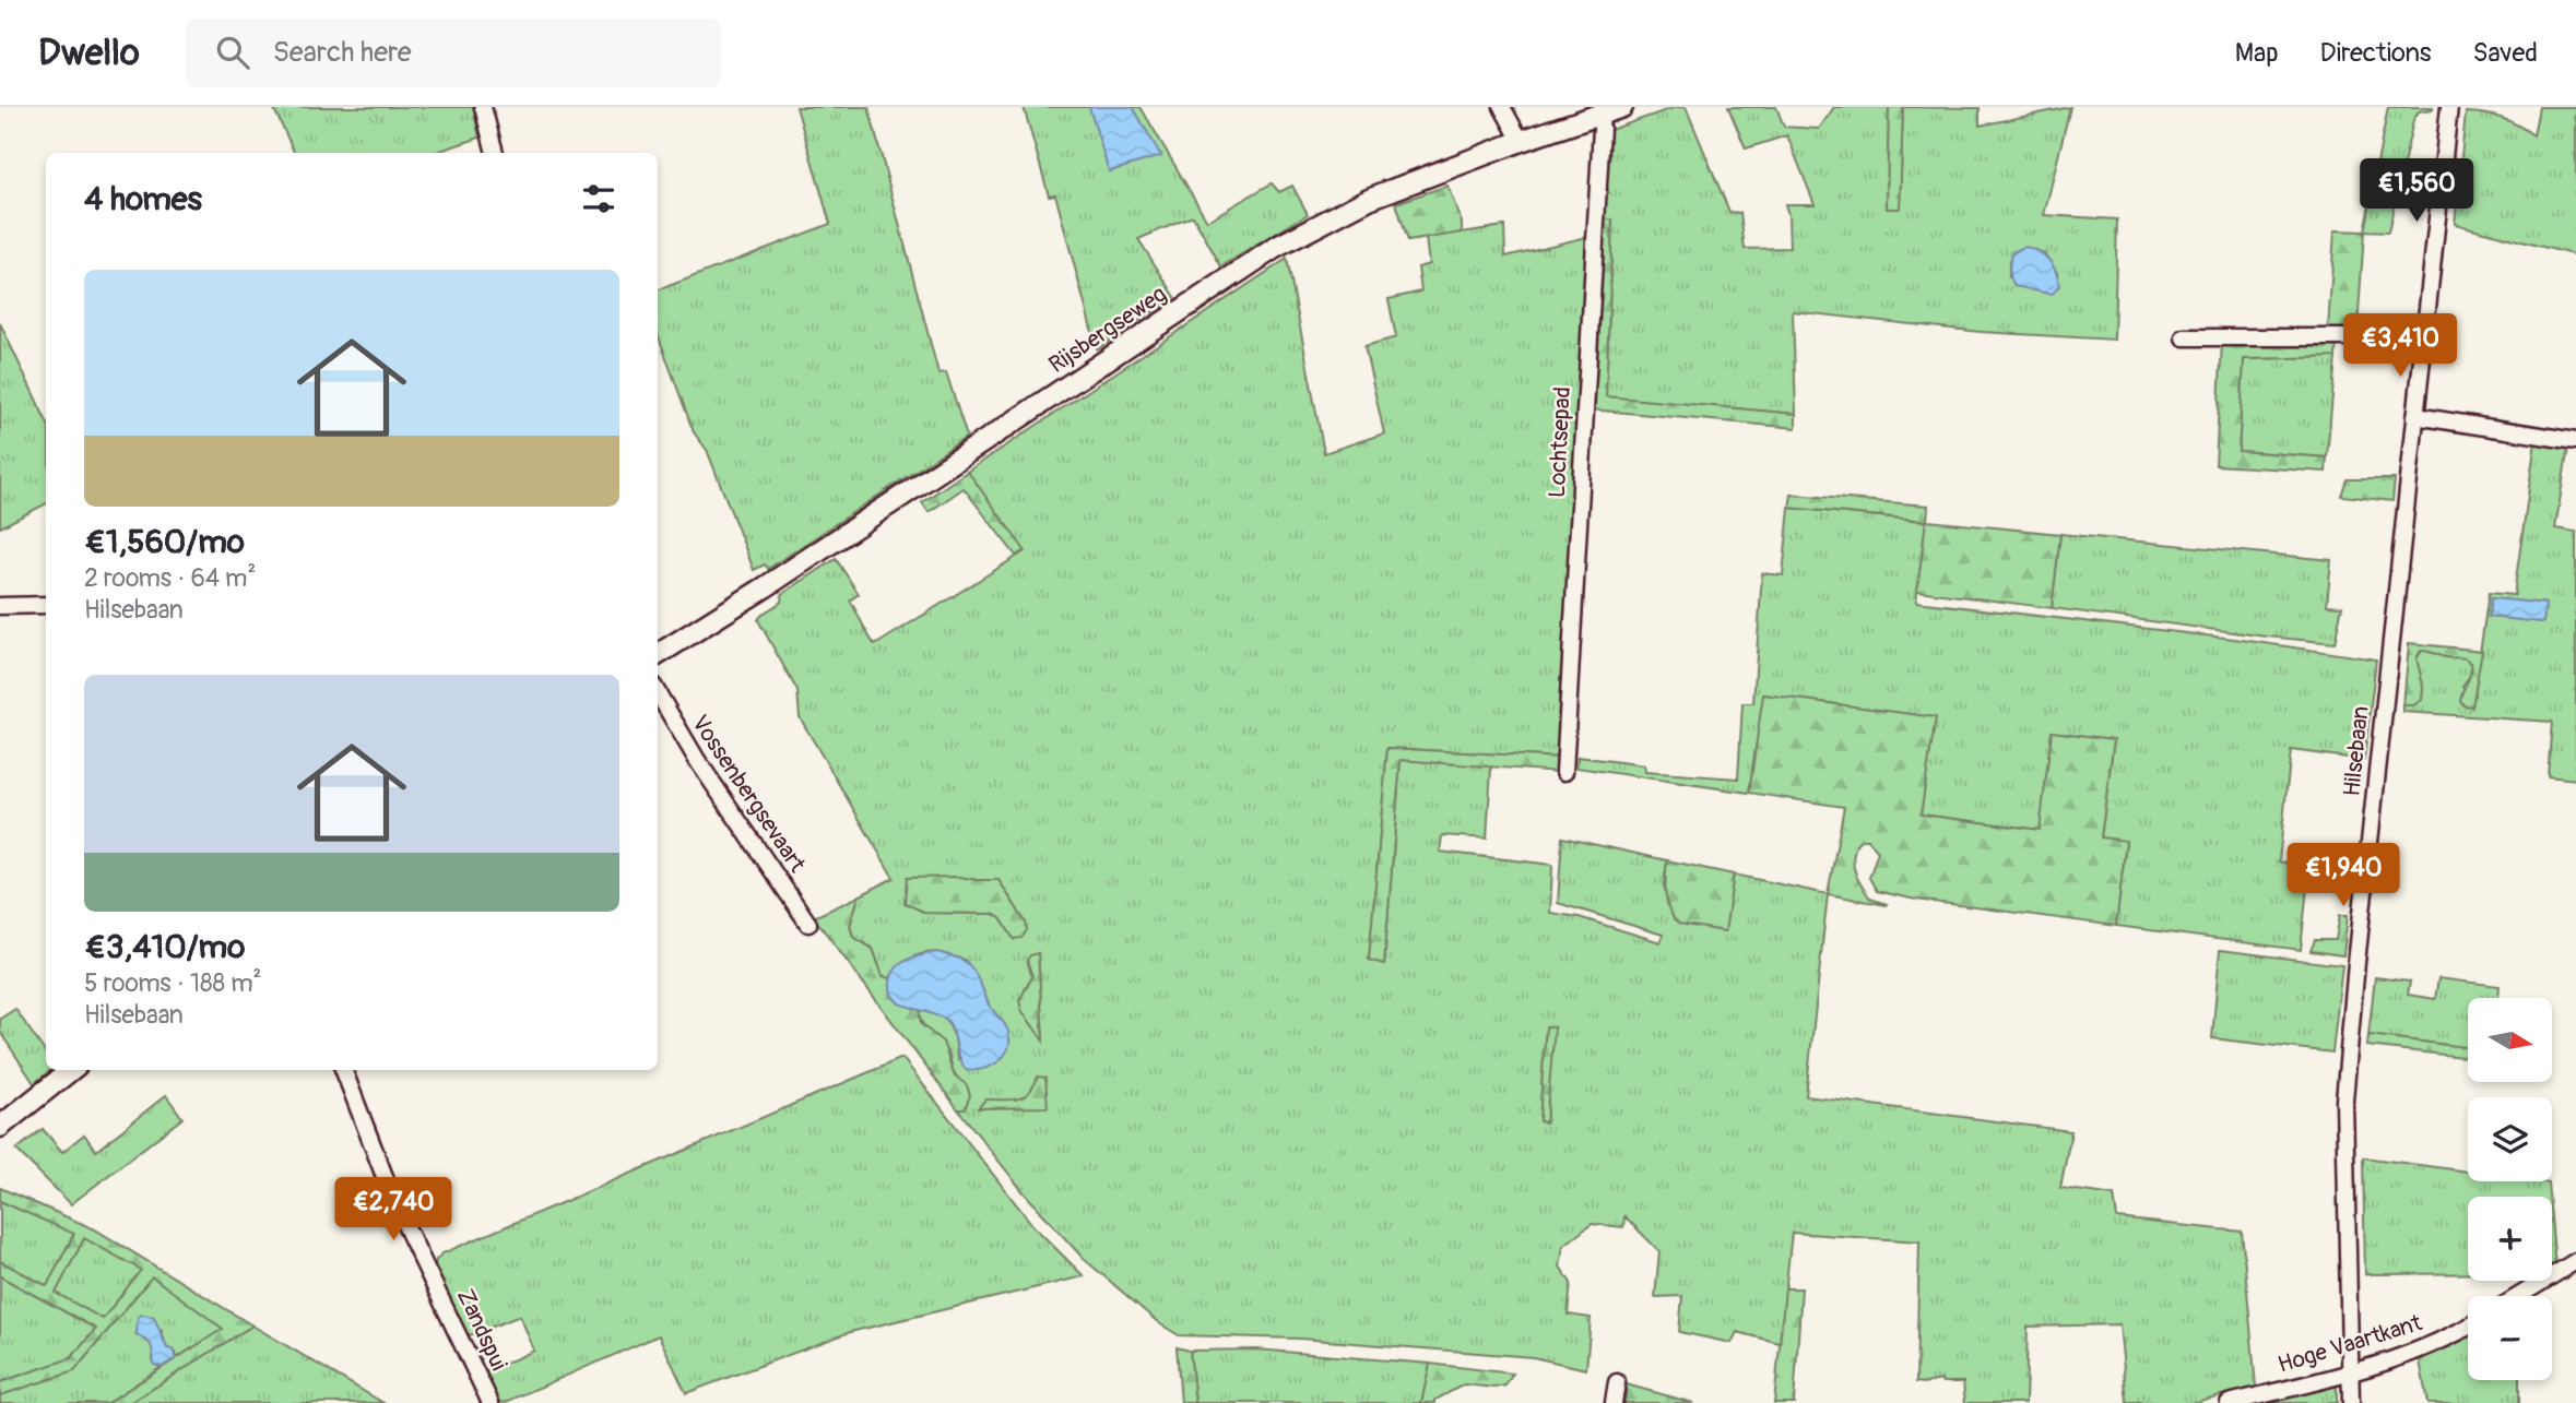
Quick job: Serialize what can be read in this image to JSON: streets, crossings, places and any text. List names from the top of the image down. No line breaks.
{"streets":{"main road":["Rijsbergseweg"],"street":["Lochtsepad","Hilsebaan","Vossenbergsevaart","Zandspui","Hoge Vaartkant"]},"crossings":[["Rijsbergseweg","Lochtsepad"],["Hilsebaan","Hoge Vaartkant"]],"north":"right","page":{"header":"Dwello","search":"Search here","nav":["Map","Directions","Saved"],"heading":"4 homes","price":["€1,560","€3,410","€1,940","€2,740"],"list":[{"name":"€1,560/mo","note":"2 rooms · 64 m² · Hilsebaan"},{"name":"€3,410/mo","note":"5 rooms · 188 m² · Hilsebaan"}],"map_buttons":["+","−"]}}
